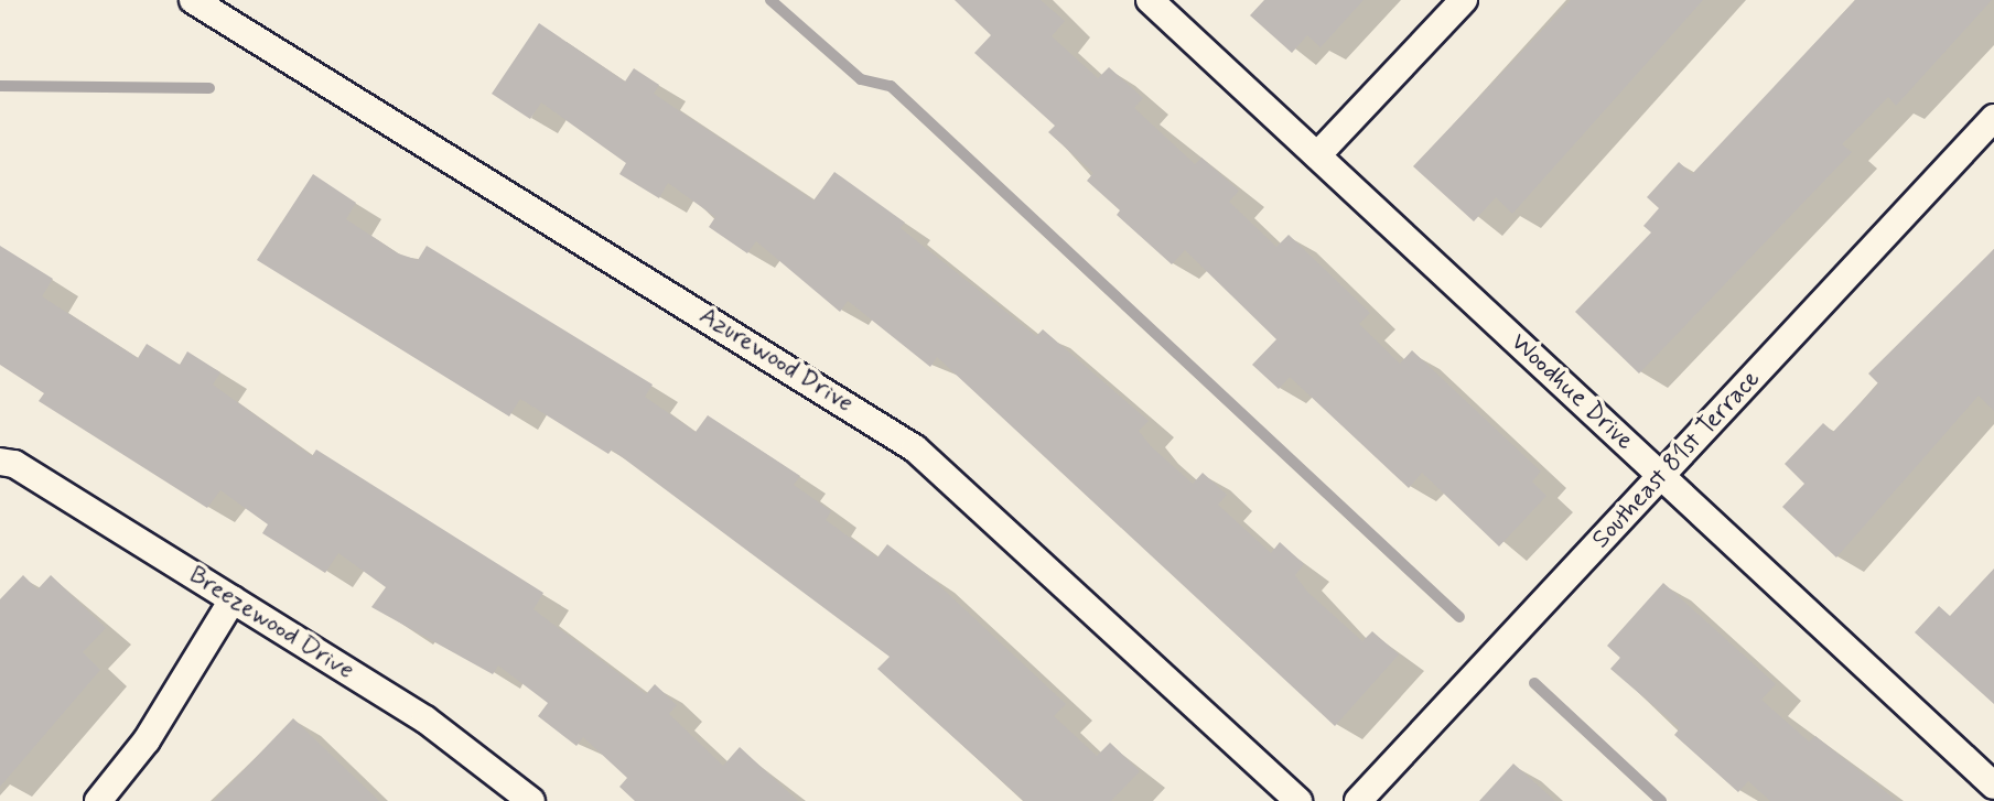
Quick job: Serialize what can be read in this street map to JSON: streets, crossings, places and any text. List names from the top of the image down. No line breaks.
{"streets":{"street":["Azurewood Drive","Woodhue Drive","Southeast 81st Terrace","Breezewood Drive"]},"crossings":[["Woodhue Drive","Southeast 81st Terrace"]]}
